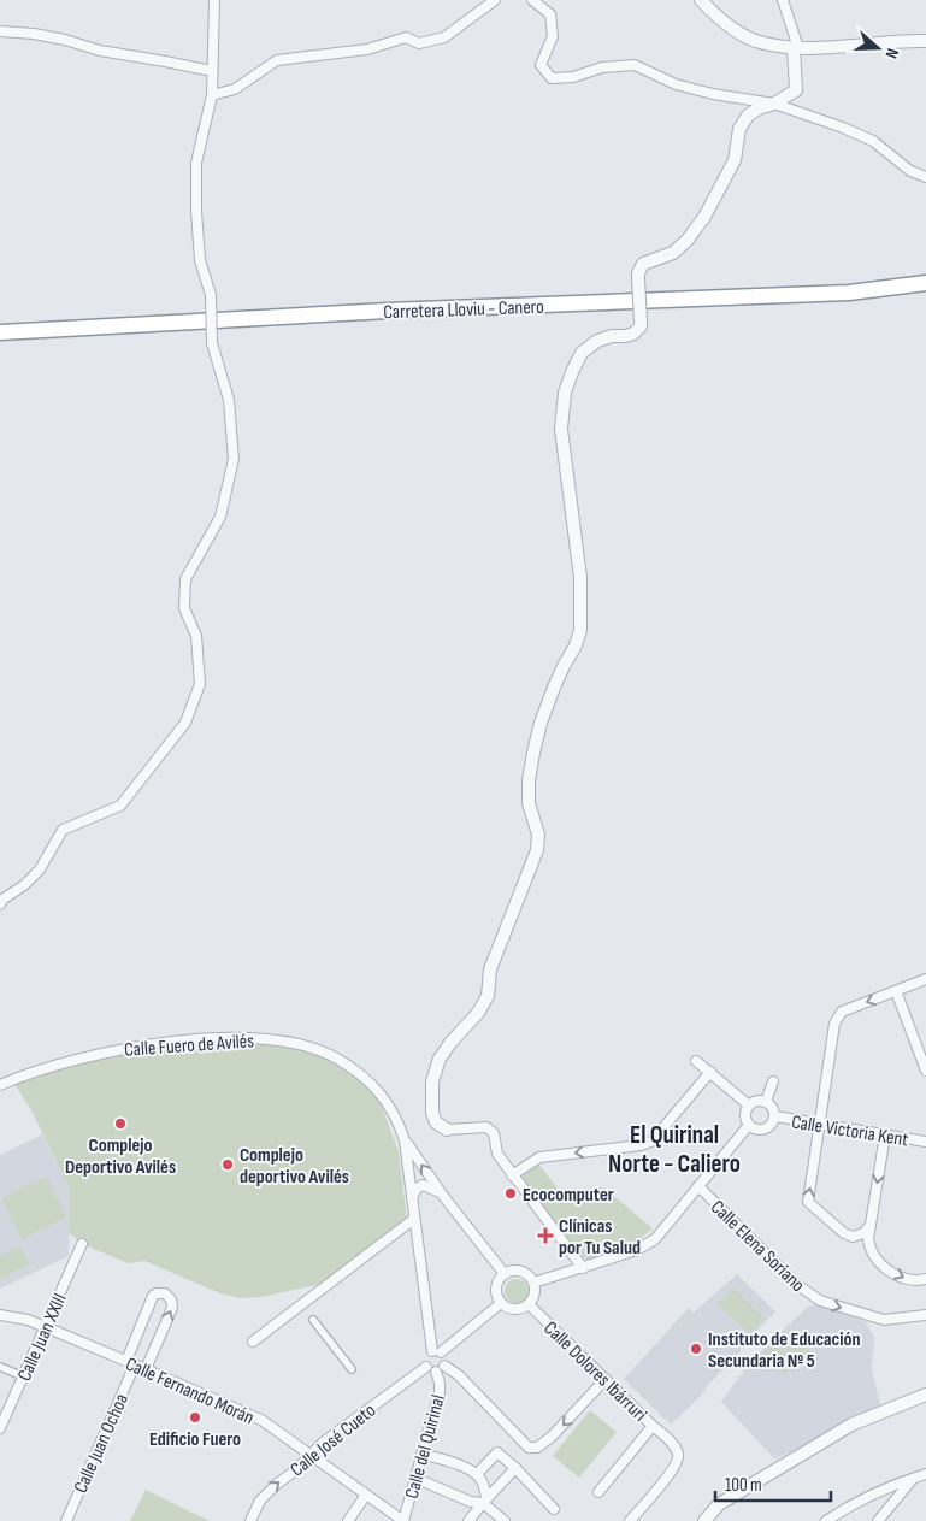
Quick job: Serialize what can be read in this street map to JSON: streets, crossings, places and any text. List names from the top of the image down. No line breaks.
{"streets":{"highway":["Carretera Lloviu - Canero"],"street":["Calle Fuero de Avilés","Calle Victoria Kent","Calle Elena Soriano","Calle Juan XXIII","Calle Dolores Ibárruri","Calle Fernando Morán","Calle José Cueto","Calle Juan Ochoa","Calle del Quirinal"]},"crossings":[["Calle Fuero de Avilés","Calle José Cueto"],["Calle Fuero de Avilés","Calle del Quirinal"],["Calle Juan XXIII","Calle Fernando Morán"],["Calle Fernando Morán","Calle José Cueto"],["Calle Fernando Morán","Calle Juan Ochoa"],["Calle Fernando Morán","Calle del Quirinal"],["Calle José Cueto","Calle del Quirinal"]],"one_way":["Calle Elena Soriano","Calle José Cueto"],"districts":["El Quirinal Norte - Caliero"],"places":{"other":["Complejo Deportivo Avilés","Complejo deportivo Avilés","Ecocomputer","Instituto de Educación Secundaria Nº 5","Edificio Fuero"],"health":["Clínicas por Tu Salud"]},"scale_bar":"100 m","north":"right"}
